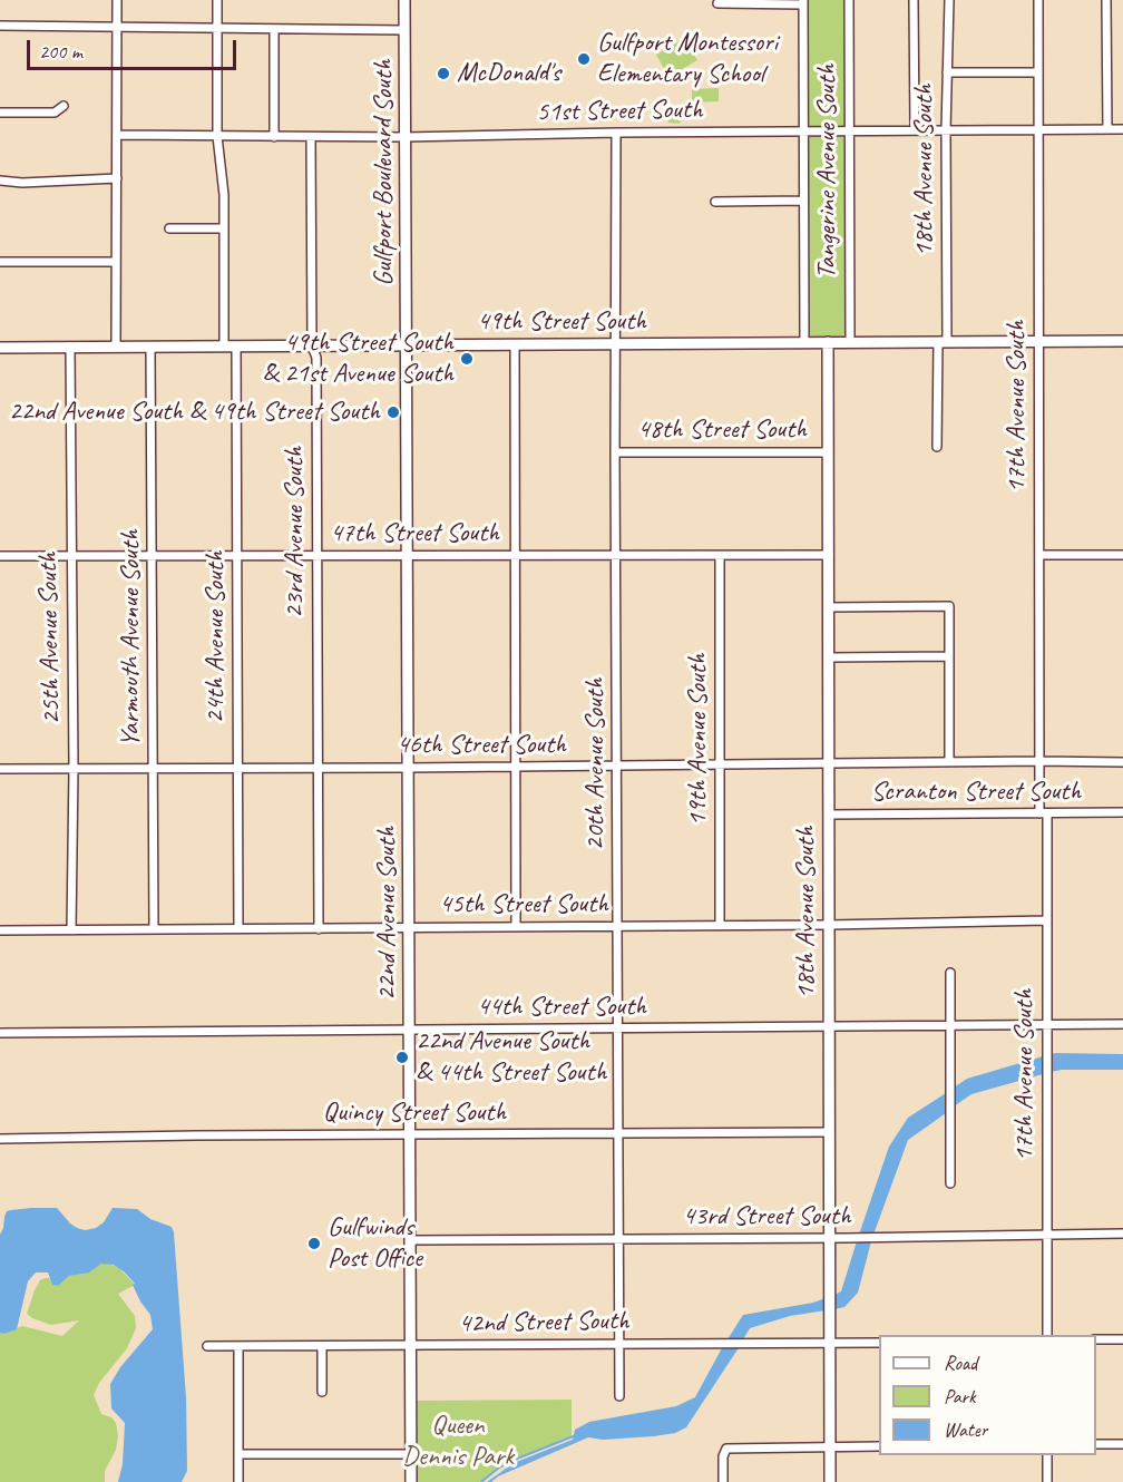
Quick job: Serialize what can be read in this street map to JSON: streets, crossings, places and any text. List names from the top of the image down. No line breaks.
{"streets":{"main road":["18th Avenue South","Gulfport Boulevard South","49th Street South","22nd Avenue South"],"street":["51st Street South","Tangerine Avenue South","17th Avenue South","48th Street South","23rd Avenue South","47th Street South","24th Avenue South","25th Avenue South","Yarmouth Avenue South","19th Avenue South","46th Street South","20th Avenue South","Scranton Street South","45th Street South","44th Street South","Quincy Street South","43rd Street South","42nd Street South"]},"crossings":[["51st Street South","18th Avenue South"],["51st Street South","Tangerine Avenue South"],["51st Street South","Gulfport Boulevard South"],["51st Street South","17th Avenue South"],["51st Street South","23rd Avenue South"],["51st Street South","20th Avenue South"],["18th Avenue South","49th Street South"],["18th Avenue South","48th Street South"],["18th Avenue South","47th Street South"],["18th Avenue South","46th Street South"],["18th Avenue South","Scranton Street South"],["18th Avenue South","45th Street South"],["18th Avenue South","44th Street South"],["18th Avenue South","Quincy Street South"],["18th Avenue South","43rd Street South"],["18th Avenue South","42nd Street South"],["Tangerine Avenue South","49th Street South"],["Gulfport Boulevard South","49th Street South"],["Gulfport Boulevard South","22nd Avenue South"],["49th Street South","17th Avenue South"],["49th Street South","23rd Avenue South"],["49th Street South","24th Avenue South"],["49th Street South","25th Avenue South"],["49th Street South","Yarmouth Avenue South"],["49th Street South","20th Avenue South"],["49th Street South","22nd Avenue South"],["17th Avenue South","46th Street South"],["17th Avenue South","Scranton Street South"],["17th Avenue South","45th Street South"],["17th Avenue South","44th Street South"],["17th Avenue South","43rd Street South"],["48th Street South","20th Avenue South"],["23rd Avenue South","47th Street South"],["23rd Avenue South","46th Street South"],["23rd Avenue South","45th Street South"],["47th Street South","24th Avenue South"],["47th Street South","25th Avenue South"],["47th Street South","Yarmouth Avenue South"],["47th Street South","19th Avenue South"],["47th Street South","20th Avenue South"],["47th Street South","22nd Avenue South"],["24th Avenue South","46th Street South"],["24th Avenue South","45th Street South"],["25th Avenue South","46th Street South"],["25th Avenue South","45th Street South"],["Yarmouth Avenue South","46th Street South"],["Yarmouth Avenue South","45th Street South"],["19th Avenue South","46th Street South"],["19th Avenue South","45th Street South"],["46th Street South","20th Avenue South"],["46th Street South","22nd Avenue South"],["20th Avenue South","45th Street South"],["20th Avenue South","44th Street South"],["20th Avenue South","Quincy Street South"],["20th Avenue South","43rd Street South"],["20th Avenue South","42nd Street South"],["45th Street South","22nd Avenue South"],["22nd Avenue South","44th Street South"],["22nd Avenue South","Quincy Street South"],["22nd Avenue South","43rd Street South"],["22nd Avenue South","42nd Street South"]],"parks":["Queen Dennis Park"],"places":["Gulfport Montessori Elementary School","McDonald's","49th Street South & 21st Avenue South","22nd Avenue South & 49th Street South","22nd Avenue South & 44th Street South","Gulfwinds Post Office"],"legend":["Road","Park","Water"],"scale_bar":"200 m"}
